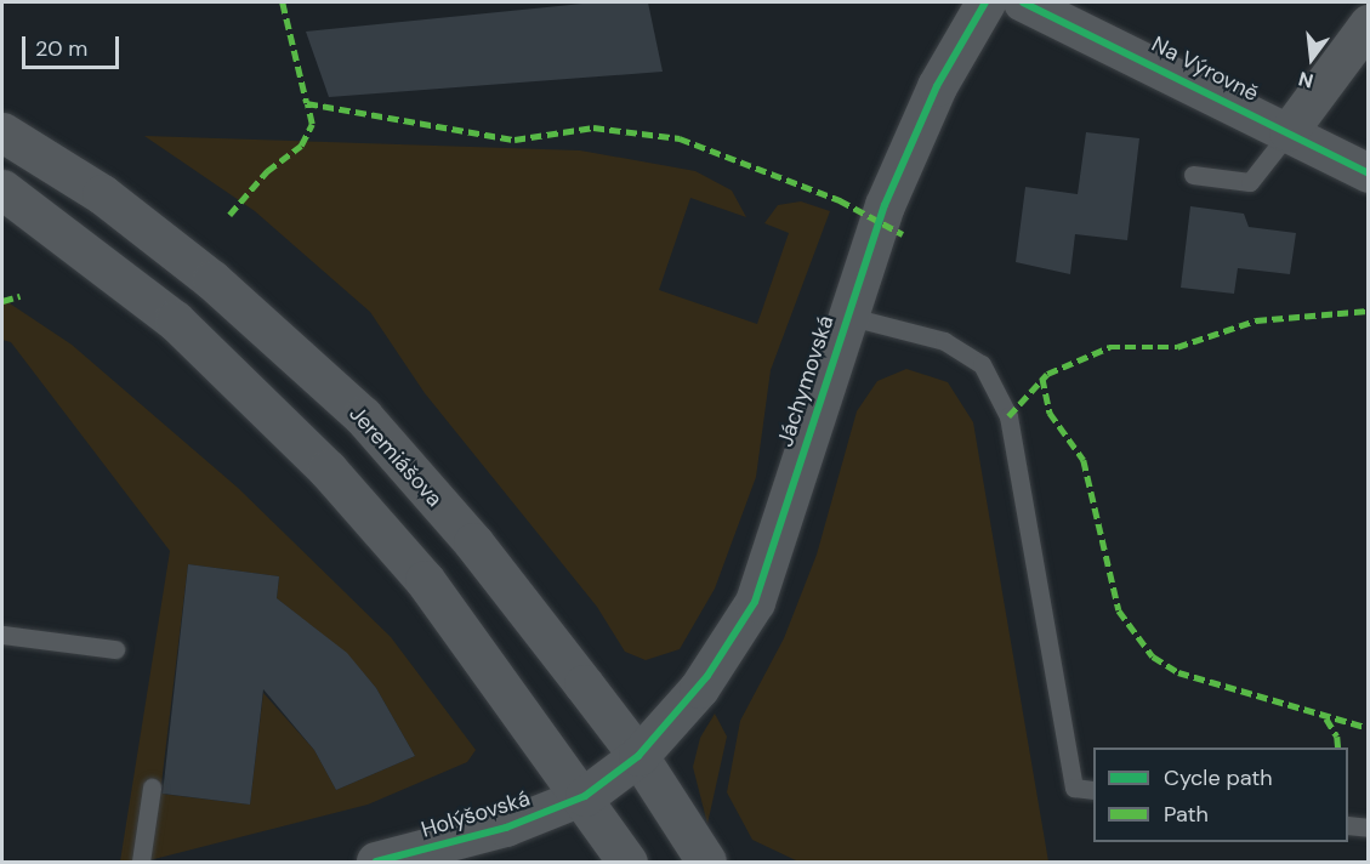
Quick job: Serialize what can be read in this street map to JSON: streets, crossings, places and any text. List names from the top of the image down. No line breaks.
{"streets":{"main road":["Jáchymovská","Jeremiášova"],"street":["Na Výrovně","Holýšovská"]},"crossings":[["Jáchymovská","Jeremiášova"],["Jáchymovská","Holýšovská"]],"legend":["Cycle path","Path"],"scale_bar":"20 m","north":"bottom"}
